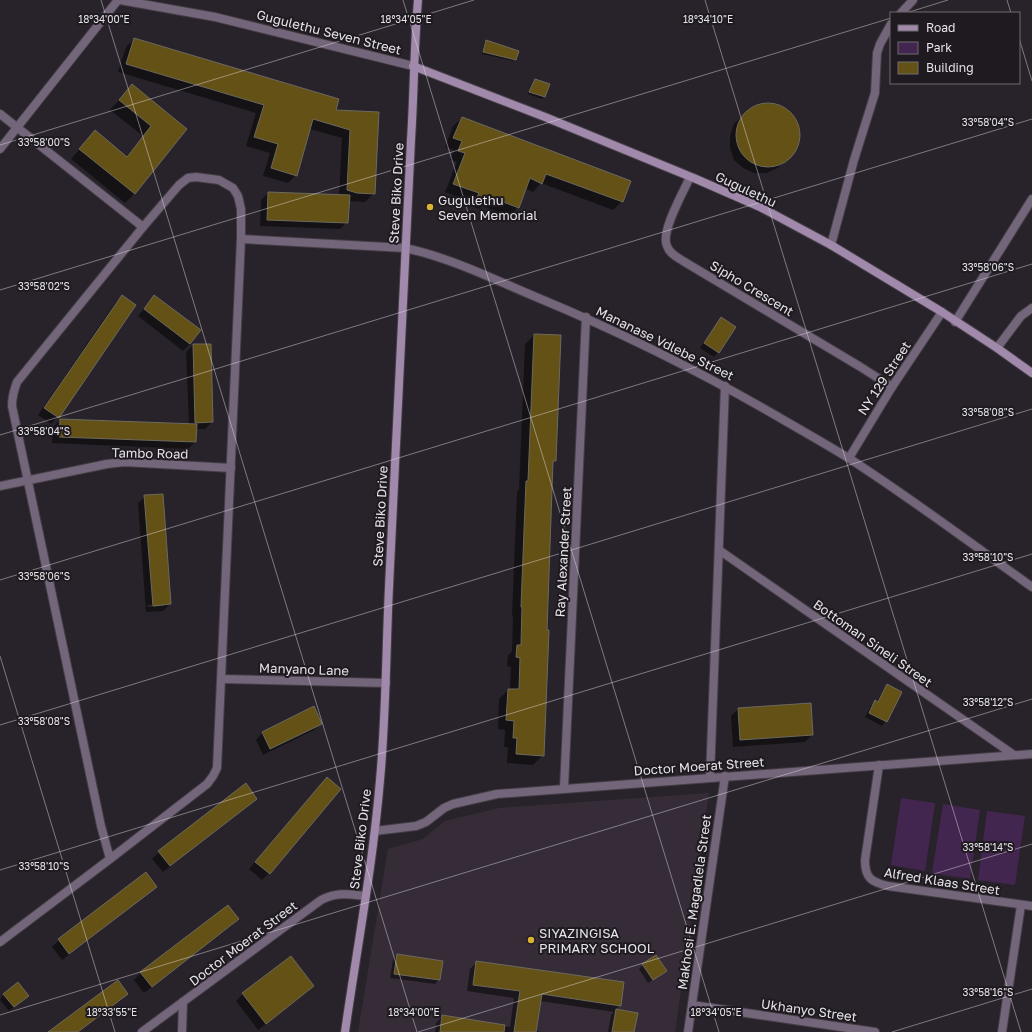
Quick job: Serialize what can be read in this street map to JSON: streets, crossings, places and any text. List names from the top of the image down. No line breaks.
{"streets":{"main road":["Gugulethu","Steve Biko Drive"],"street":["Gugulethu Seven Street","Sipho Crescent","Mananase Vdlebe Street","NY 129 Street","Tambo Road","Ray Alexander Street","Bottoman Sineli Street","Manyano Lane","Doctor Moerat Street","Alfred Klaas Street","Makhosi E. Magadlela Street","Ukhanyo Street"]},"crossings":[["Gugulethu Seven Street","Gugulethu"],["Gugulethu Seven Street","Steve Biko Drive"],["Gugulethu","Steve Biko Drive"],["Gugulethu","Sipho Crescent"],["Gugulethu","NY 129 Street"],["Steve Biko Drive","Mananase Vdlebe Street"],["Steve Biko Drive","Manyano Lane"],["Steve Biko Drive","Doctor Moerat Street"],["Sipho Crescent","NY 129 Street"],["Mananase Vdlebe Street","NY 129 Street"],["Mananase Vdlebe Street","Ray Alexander Street"],["Ray Alexander Street","Doctor Moerat Street"],["Bottoman Sineli Street","Doctor Moerat Street"],["Doctor Moerat Street","Alfred Klaas Street"],["Doctor Moerat Street","Makhosi E. Magadlela Street"],["Makhosi E. Magadlela Street","Ukhanyo Street"]],"places":["Gugulethu Seven Memorial","SIYAZINGISA PRIMARY SCHOOL"],"legend":["Road","Park","Building"],"coordinates":["18°34'00\"E","18°34'05\"E","18°34'10\"E","33°58'04\"S","33°58'00\"S","33°58'06\"S","33°58'02\"S","33°58'08\"S","33°58'10\"S","33°58'12\"S","33°58'14\"S","33°58'16\"S","18°33'55\"E"]}
